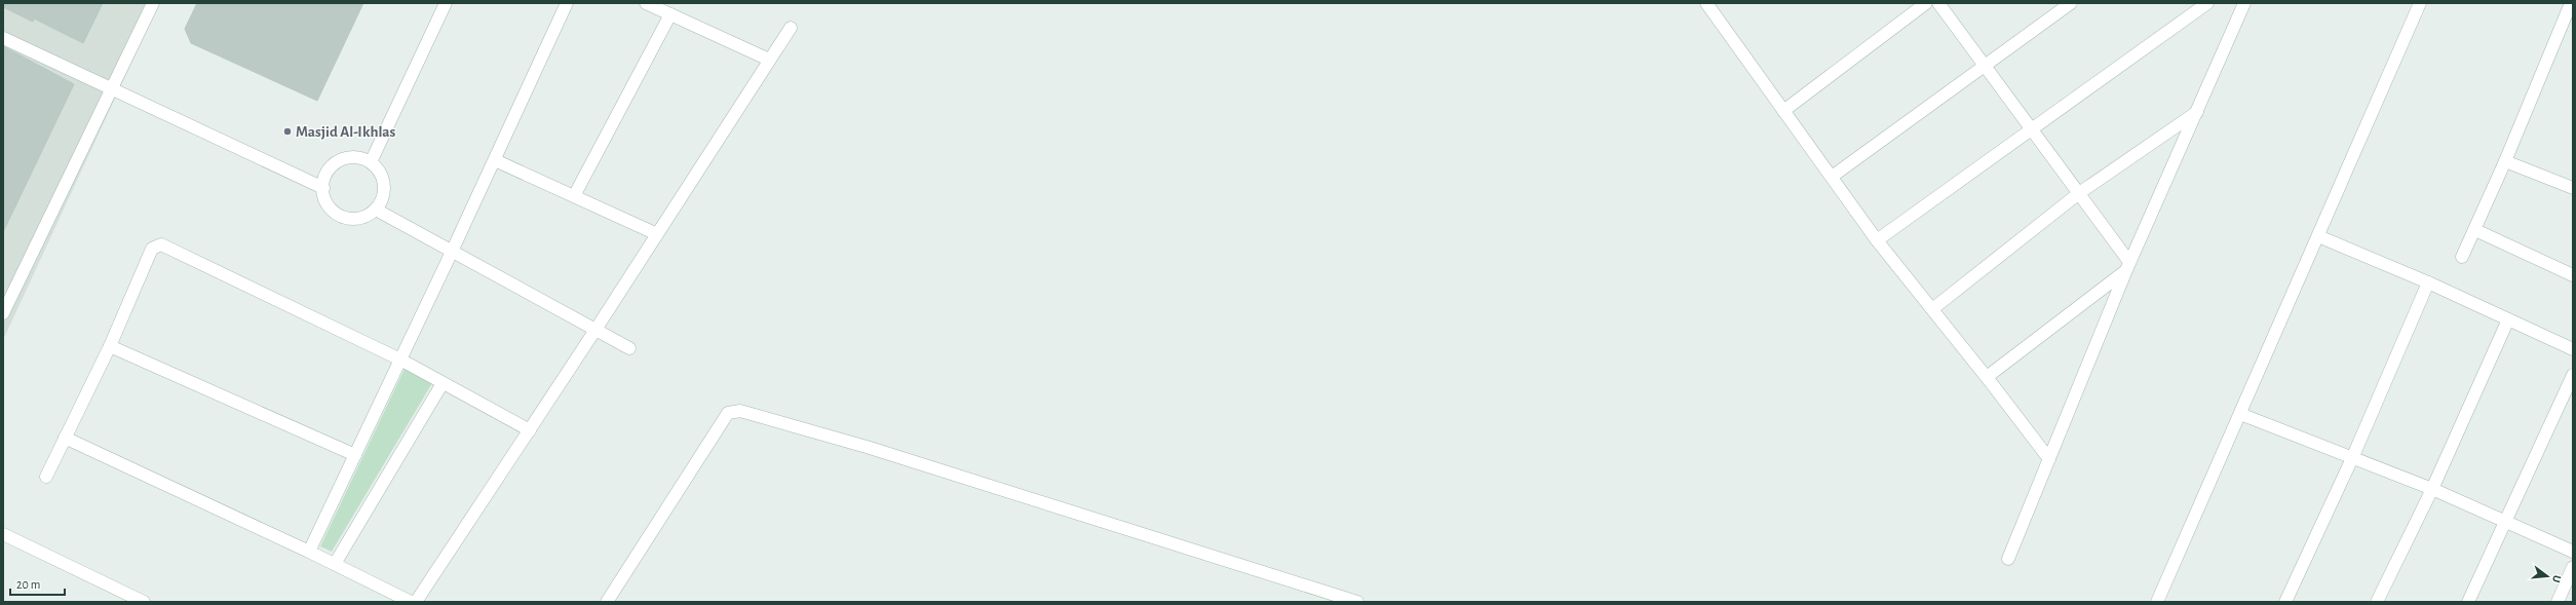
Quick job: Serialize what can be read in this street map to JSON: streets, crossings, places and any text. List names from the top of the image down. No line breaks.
{"places":["Masjid Al-Ikhlas"],"scale_bar":"20 m","north":"right"}
